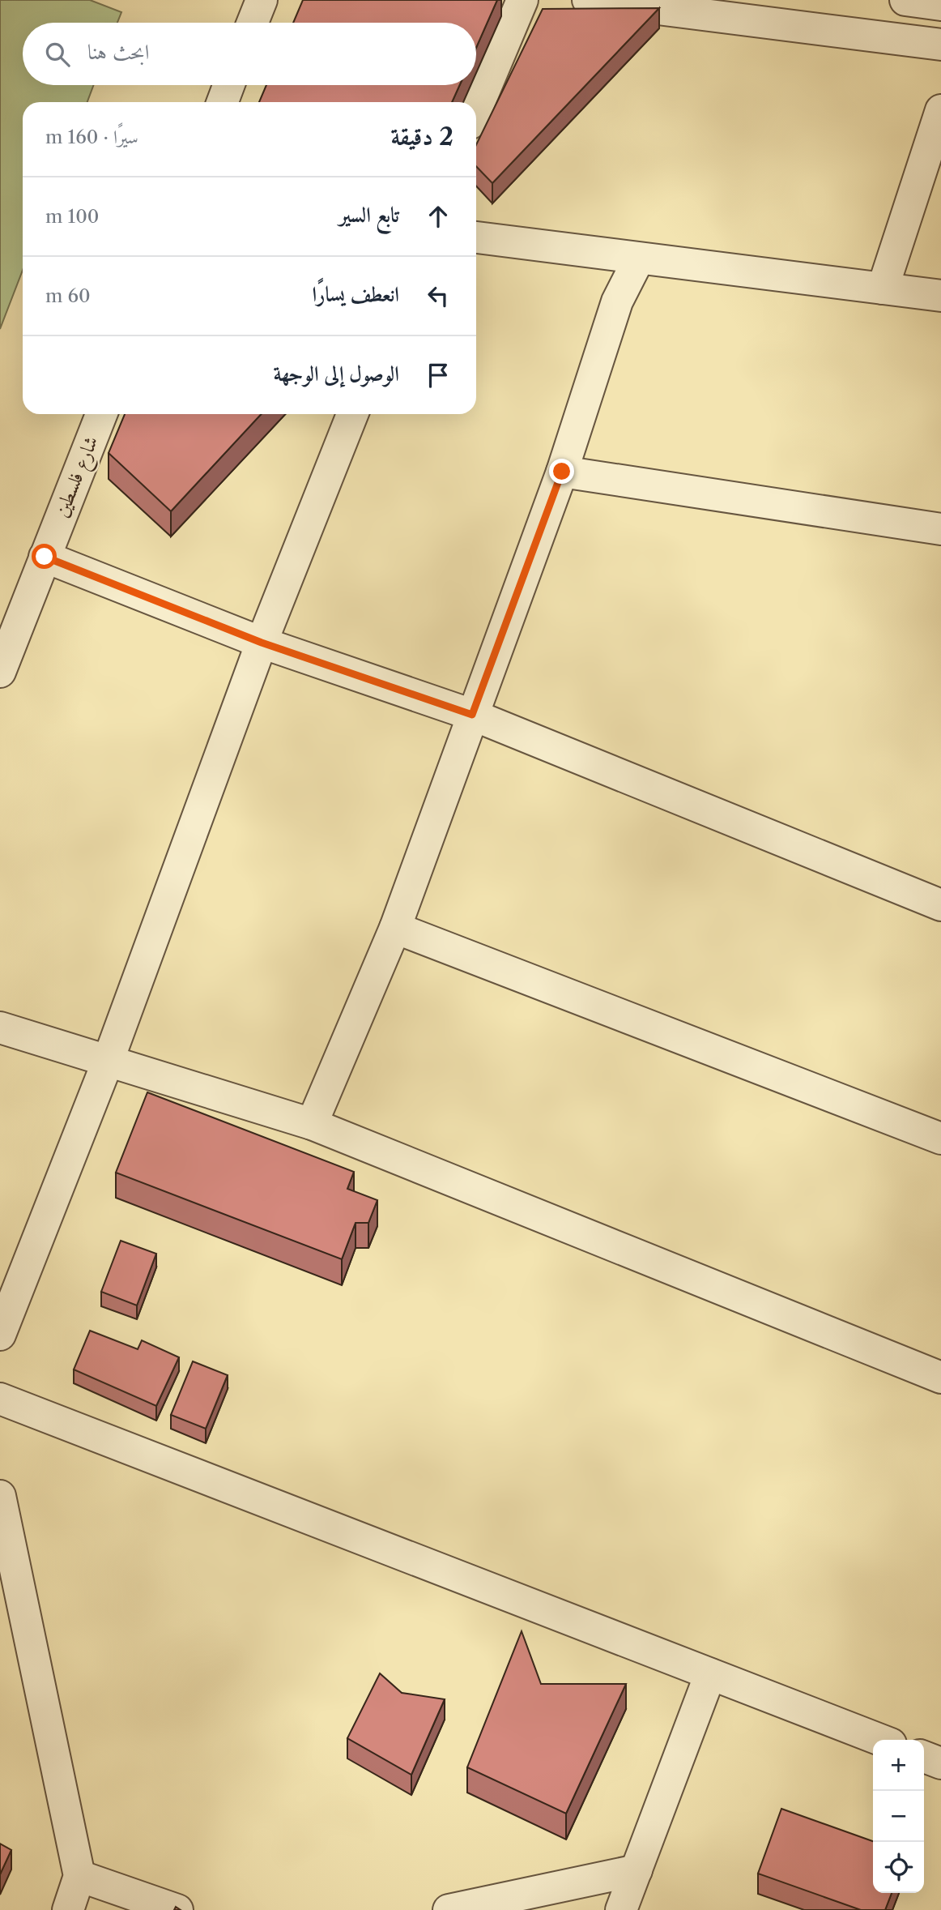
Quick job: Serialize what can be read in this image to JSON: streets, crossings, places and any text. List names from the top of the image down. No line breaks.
{"streets":{"street":["شارع فلسطين"]},"page":{"search":"ابحث هنا","heading":["2 دقيقة","سيرًا · 160 m"],"list":[["تابع السير","100 m"],["انعطف يسارًا","60 m"],"الوصول إلى الوجهة"],"map_buttons":["+","−"]}}
